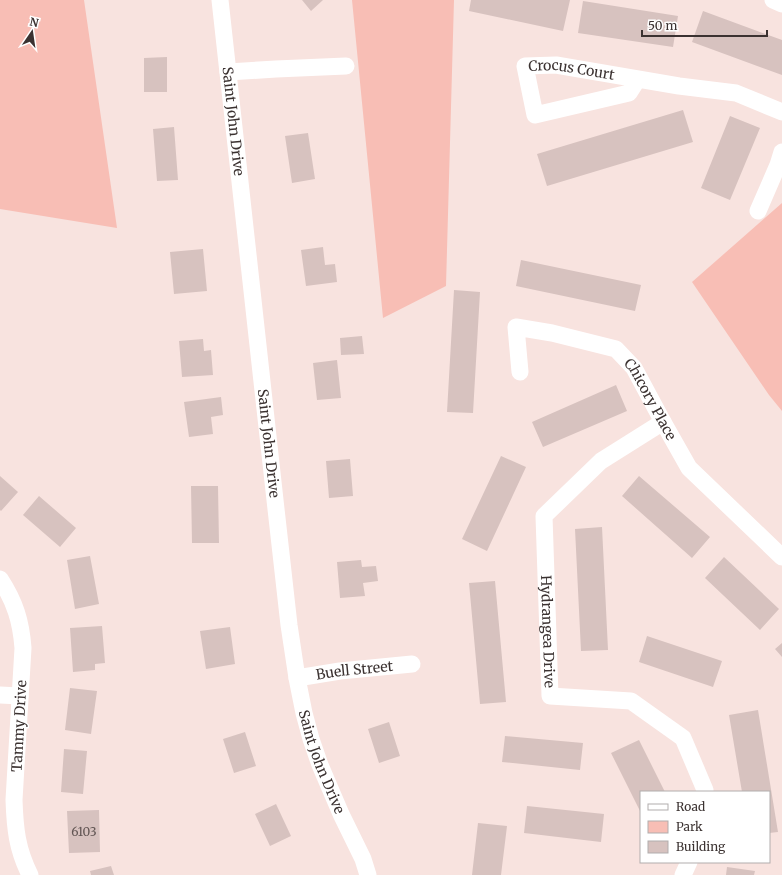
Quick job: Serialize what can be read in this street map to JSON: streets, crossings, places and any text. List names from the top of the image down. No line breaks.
{"streets":{"street":["Crocus Court","Saint John Drive","Chicory Place","Hydrangea Drive","Buell Street","Tammy Drive"]},"crossings":[["Saint John Drive","Buell Street"],["Chicory Place","Hydrangea Drive"]],"house_numbers":["6103"],"legend":["Road","Park","Building"],"scale_bar":"50 m","north":"top"}
